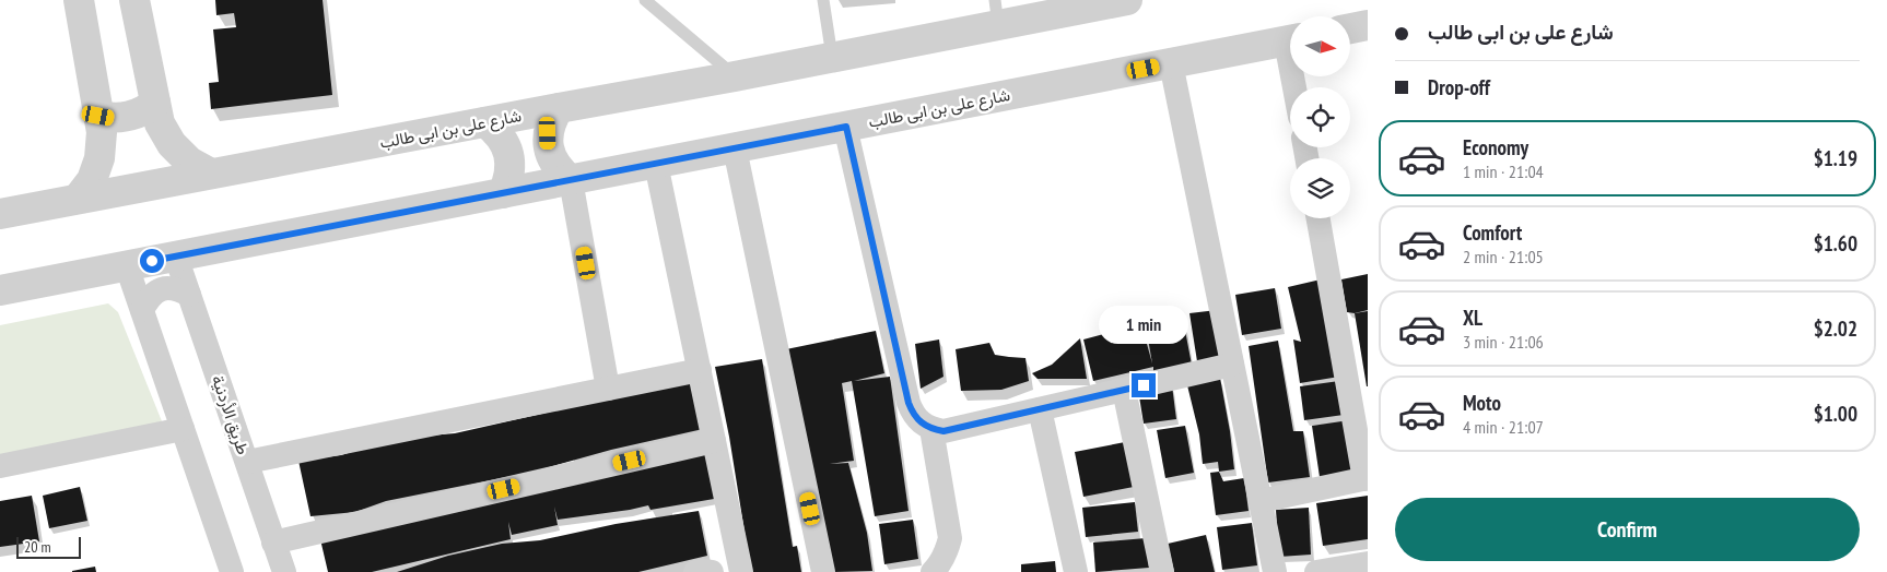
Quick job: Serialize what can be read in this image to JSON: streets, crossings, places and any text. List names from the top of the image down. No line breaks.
{"streets":{"street":["شارع على بن ابى طالب","طريق الأردنية"]},"crossings":[["شارع على بن ابى طالب","طريق الأردنية"]],"scale_bar":"20 m","north":"right","page":{"banner":["شارع على بن ابى طالب","Drop-off"],"list":[{"name":"Economy","note":"1 min · 21:04","value":"$1.19"},{"name":"Comfort","note":"2 min · 21:05","value":"$1.60"},{"name":"XL","note":"3 min · 21:06","value":"$2.02"},{"name":"Moto","note":"4 min · 21:07","value":"$1.00"}],"bubble":"1 min","buttons":"Confirm","scale":"20 m"}}
